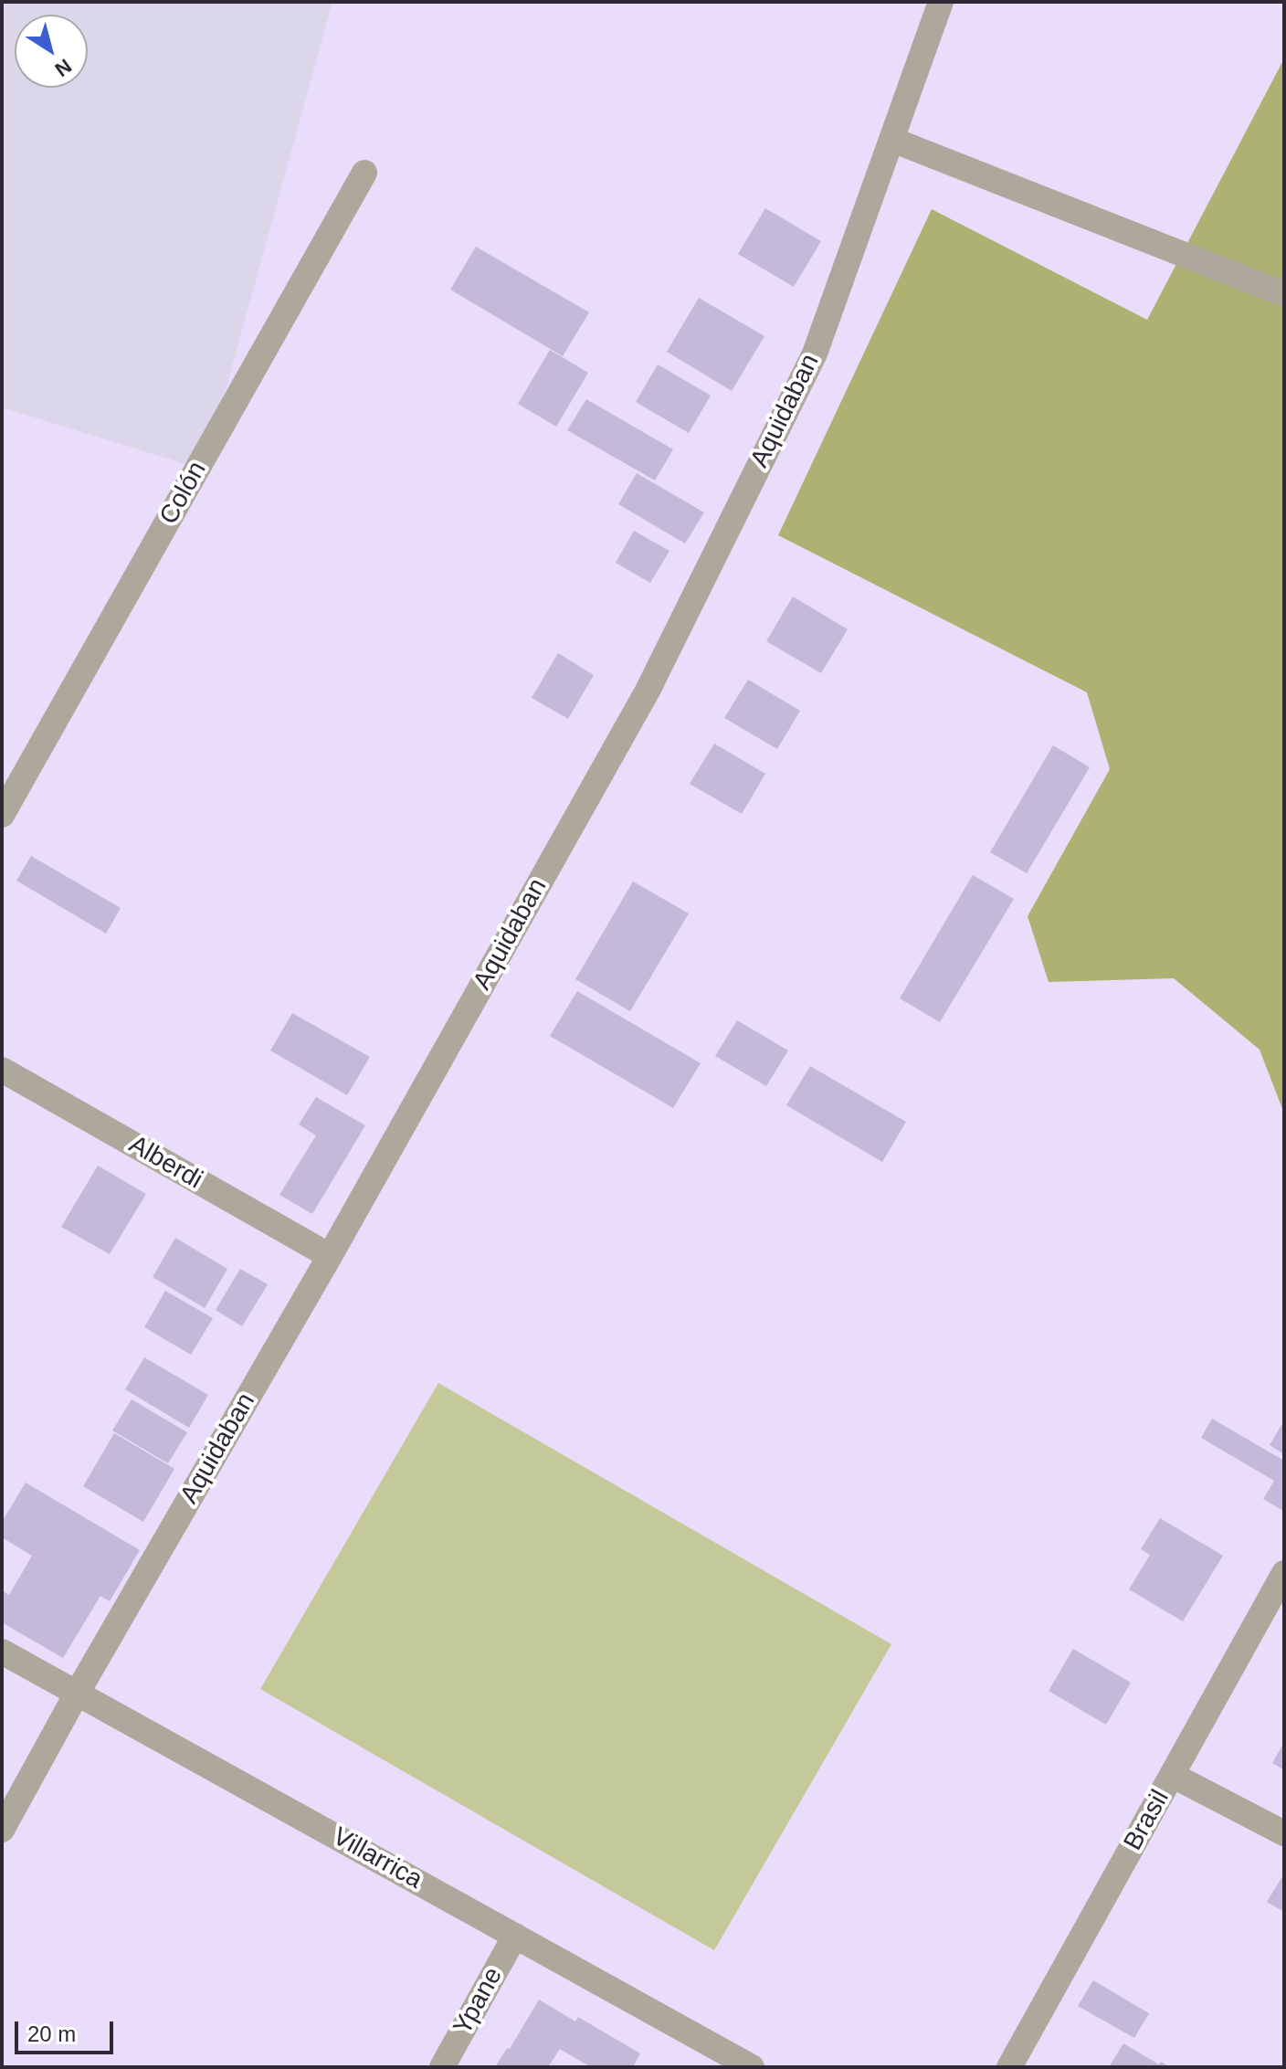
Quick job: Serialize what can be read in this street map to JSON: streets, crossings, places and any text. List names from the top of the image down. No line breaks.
{"streets":{"street":["Aquidaban","Colón","Alberdi","Brasil","Villarrica","Ypane"]},"crossings":[["Aquidaban","Alberdi"],["Aquidaban","Villarrica"],["Villarrica","Ypane"]],"scale_bar":"20 m","north":"bottom right"}
